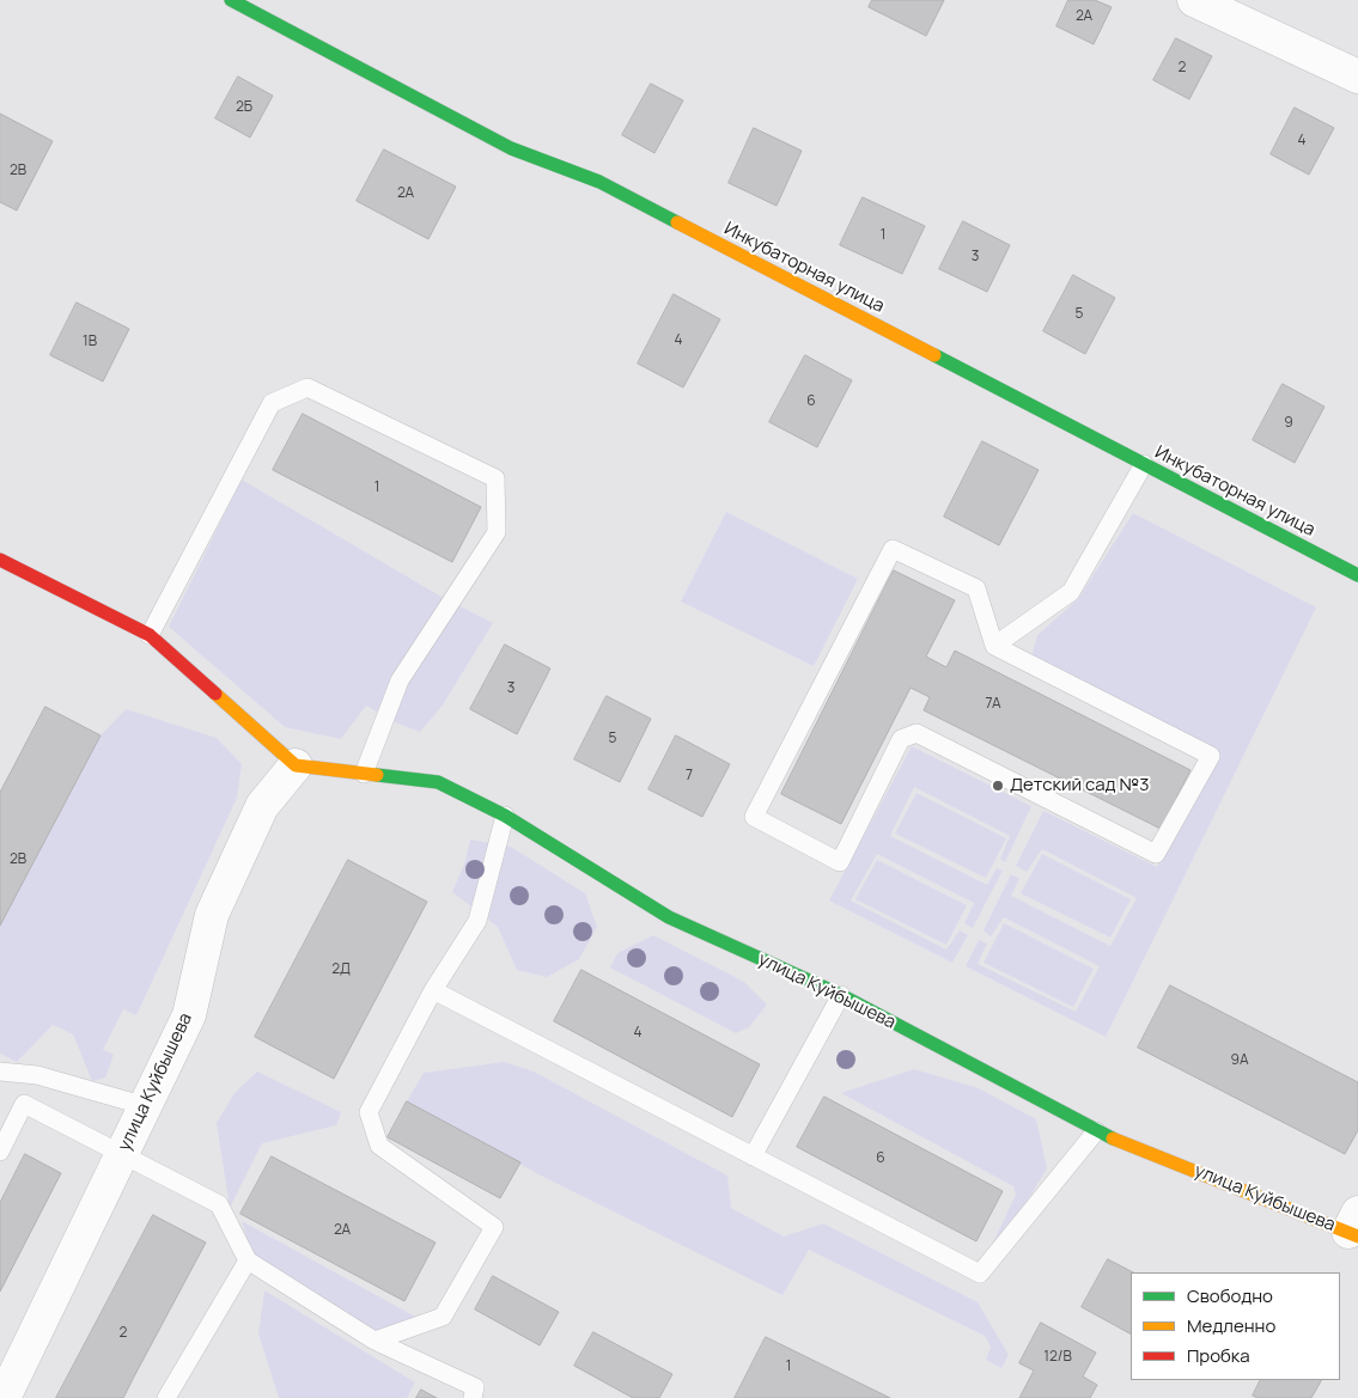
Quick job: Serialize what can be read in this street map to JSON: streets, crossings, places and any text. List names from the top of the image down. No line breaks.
{"streets":{"street":["Инкубаторная улица","улица Куйбышева"]},"places":["Детский сад №3"],"house_numbers":["2А","2","2Б","4","2В","2А","1","3","5","4","1В","6","9","1","3","7А","5","7","2В","2Д","4","9А","6","2А","2","12/В","1"],"legend":["Свободно","Медленно","Пробка"]}
